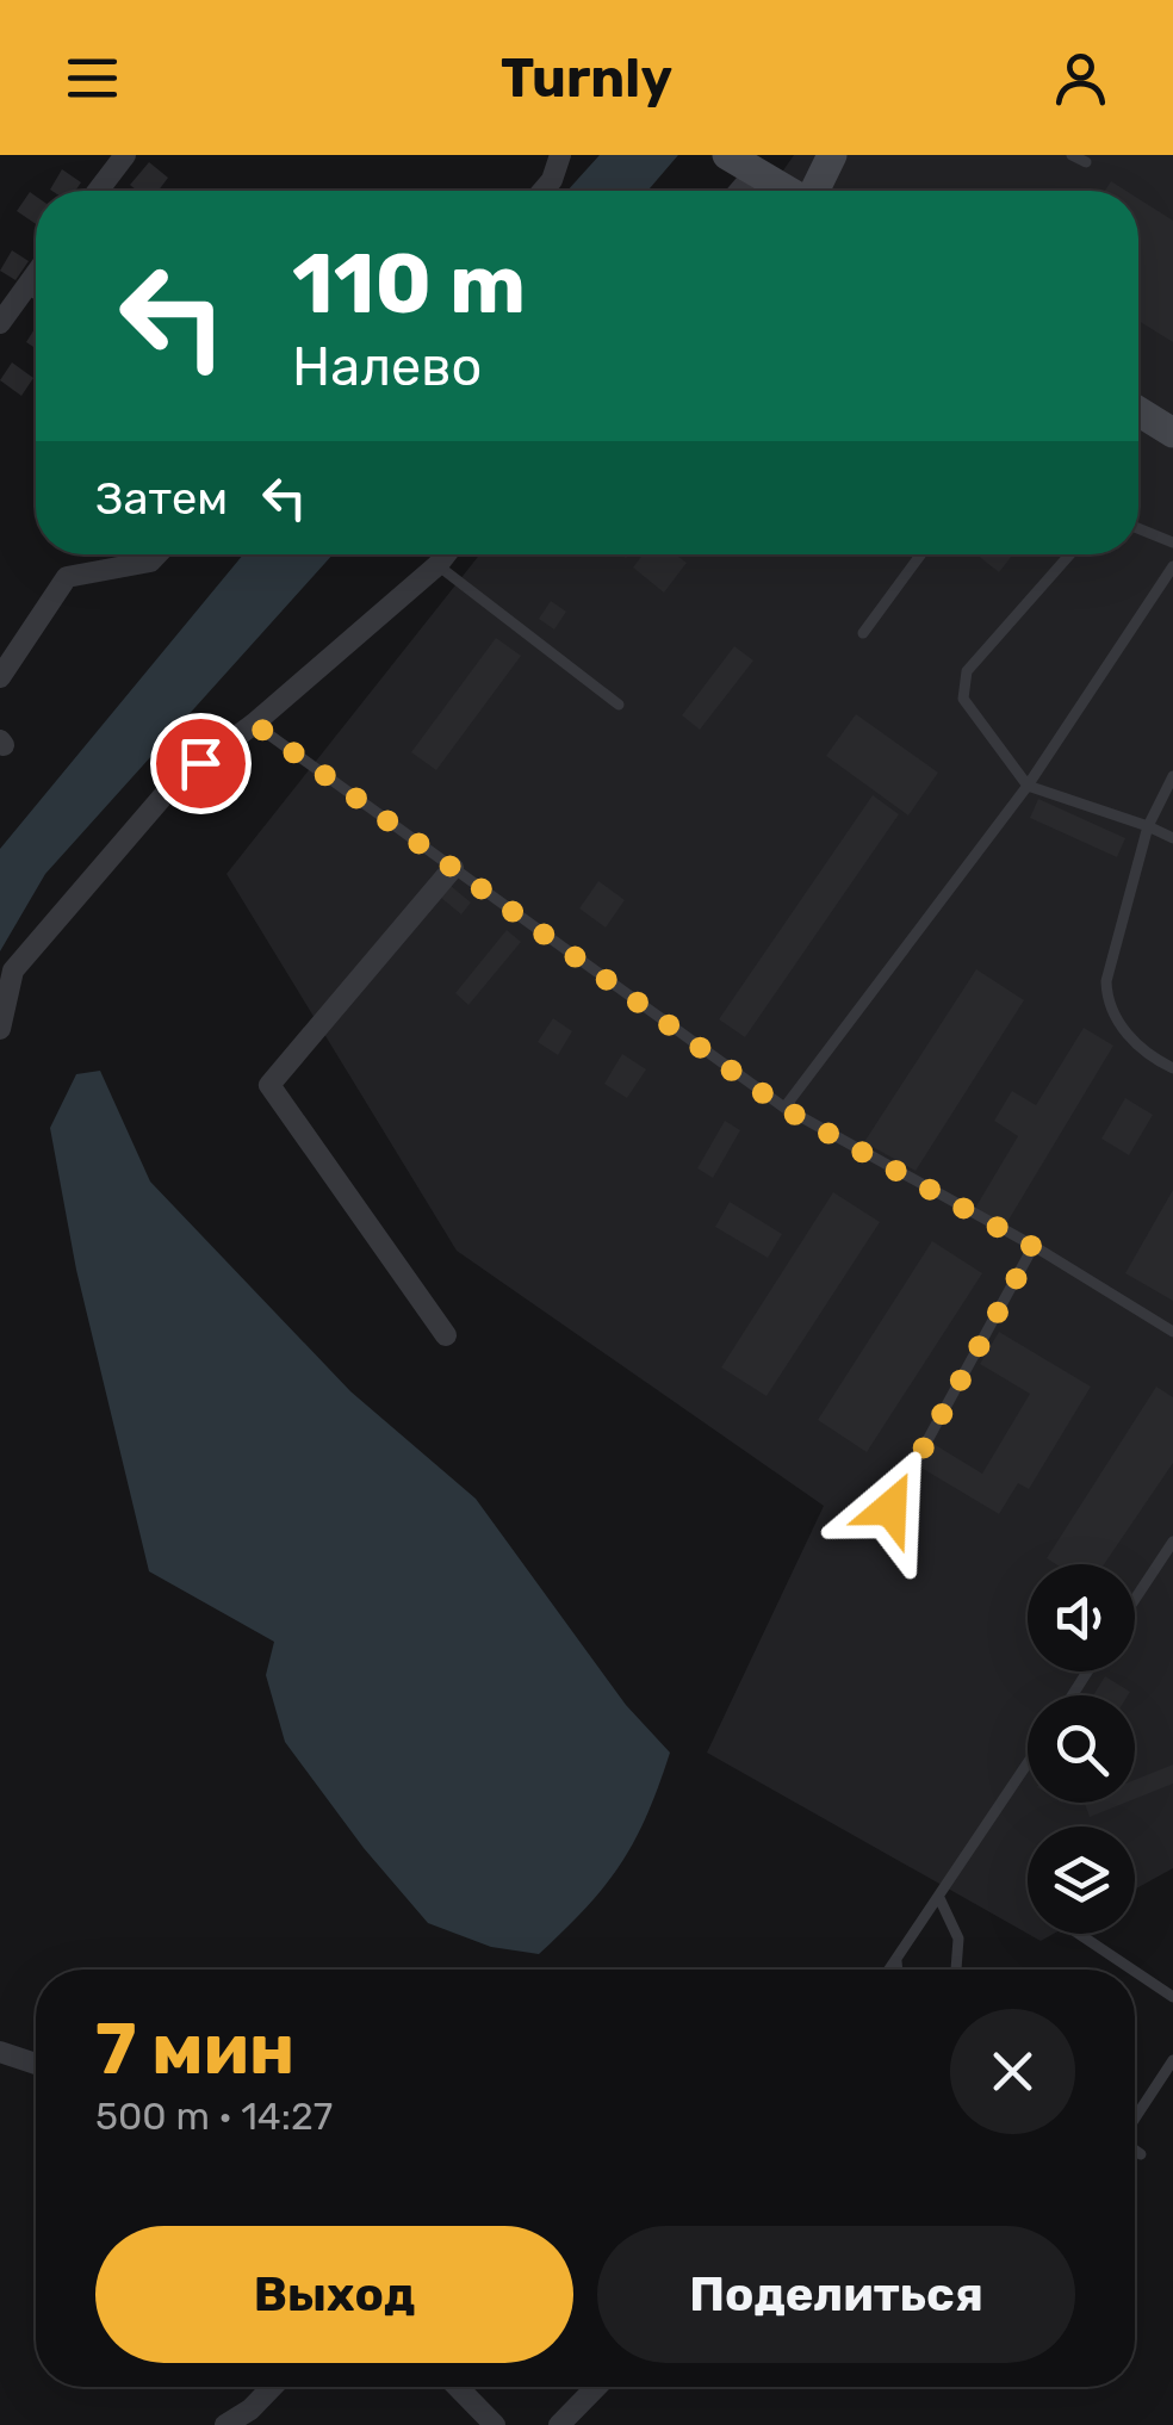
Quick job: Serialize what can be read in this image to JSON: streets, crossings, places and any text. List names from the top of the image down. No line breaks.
{"page":{"header":"Turnly","turn":["110 m","Налево"],"then":"Затем","heading":["7 мин","500 m · 14:27"],"buttons":["Выход","Поделиться"]}}
